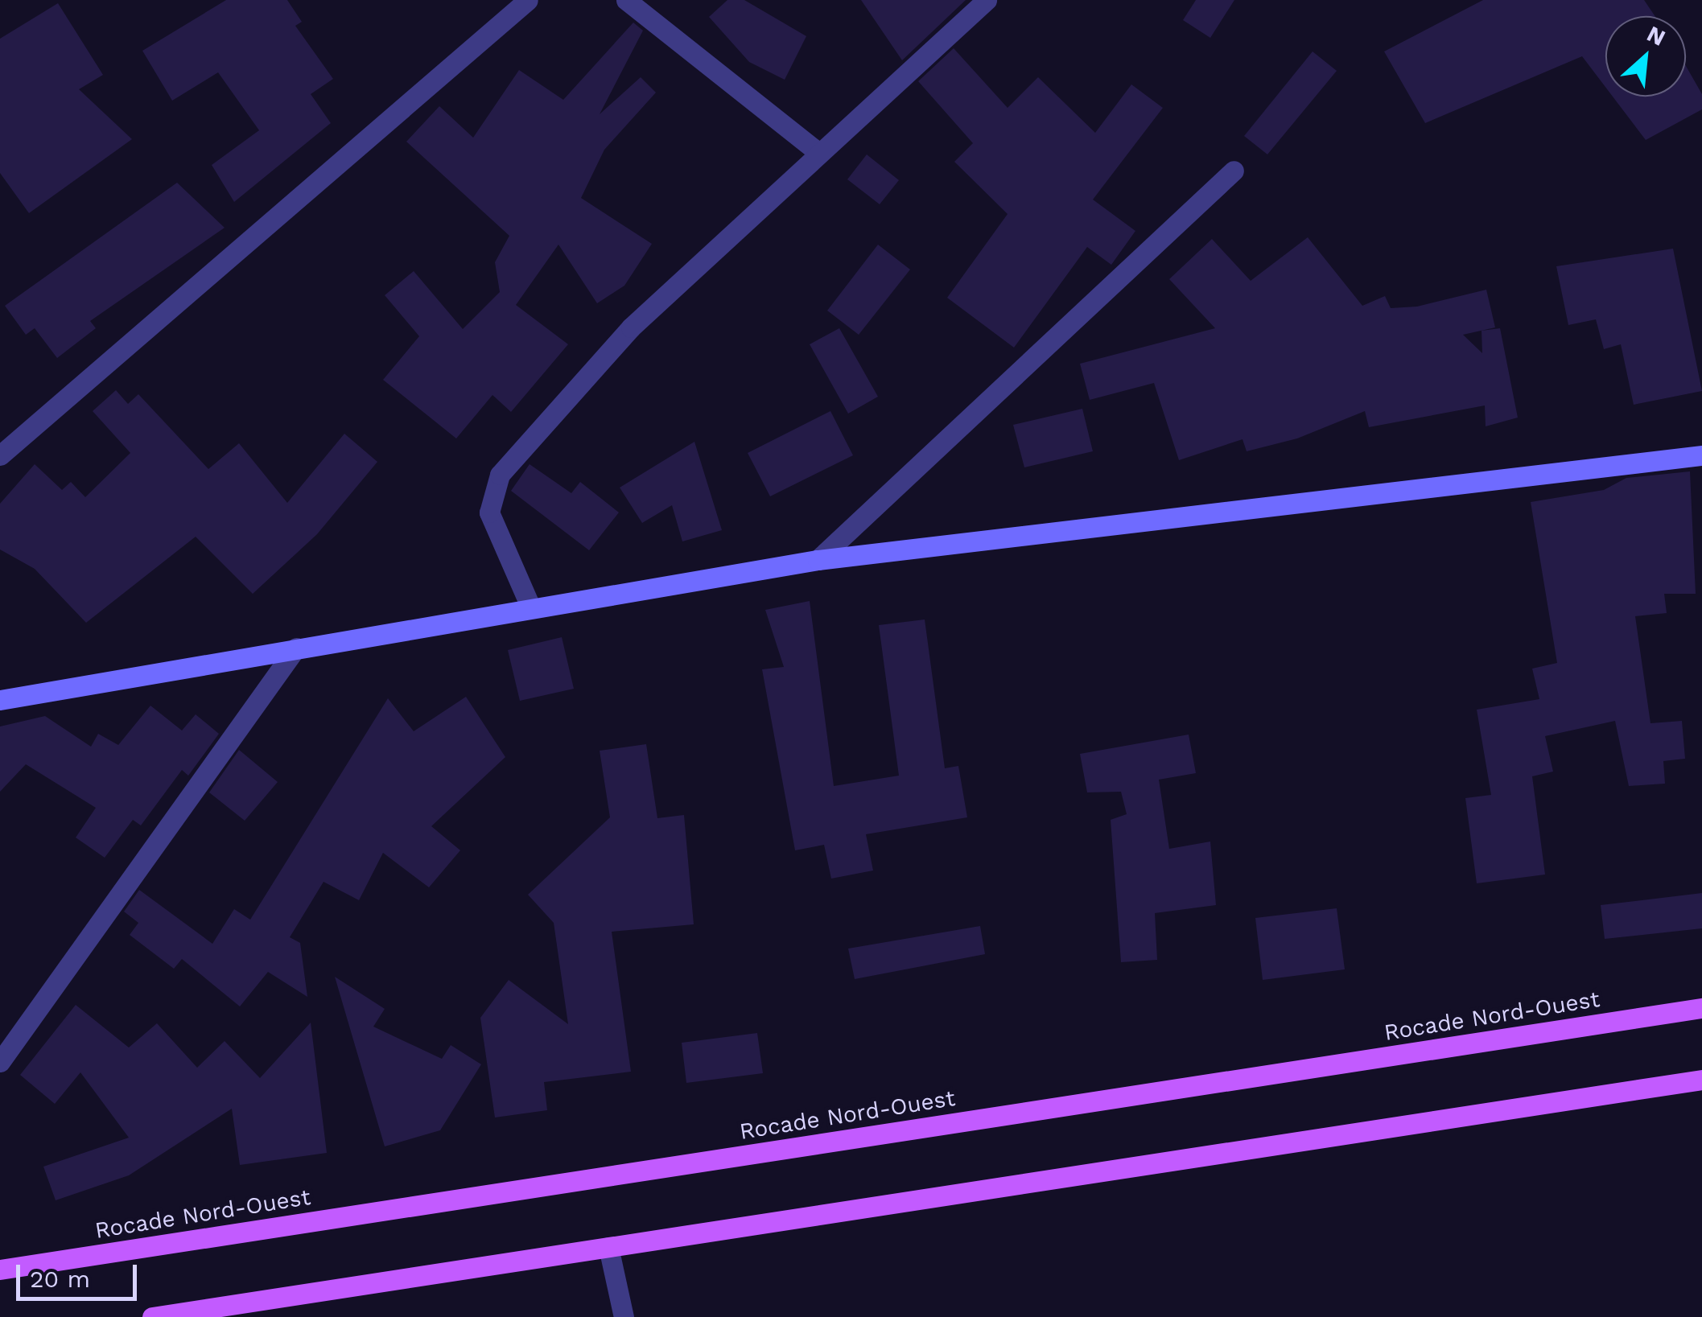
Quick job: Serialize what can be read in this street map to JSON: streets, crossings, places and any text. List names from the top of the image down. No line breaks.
{"streets":{"main road":["Rocade Nord-Ouest"]},"scale_bar":"20 m","north":"top right"}
